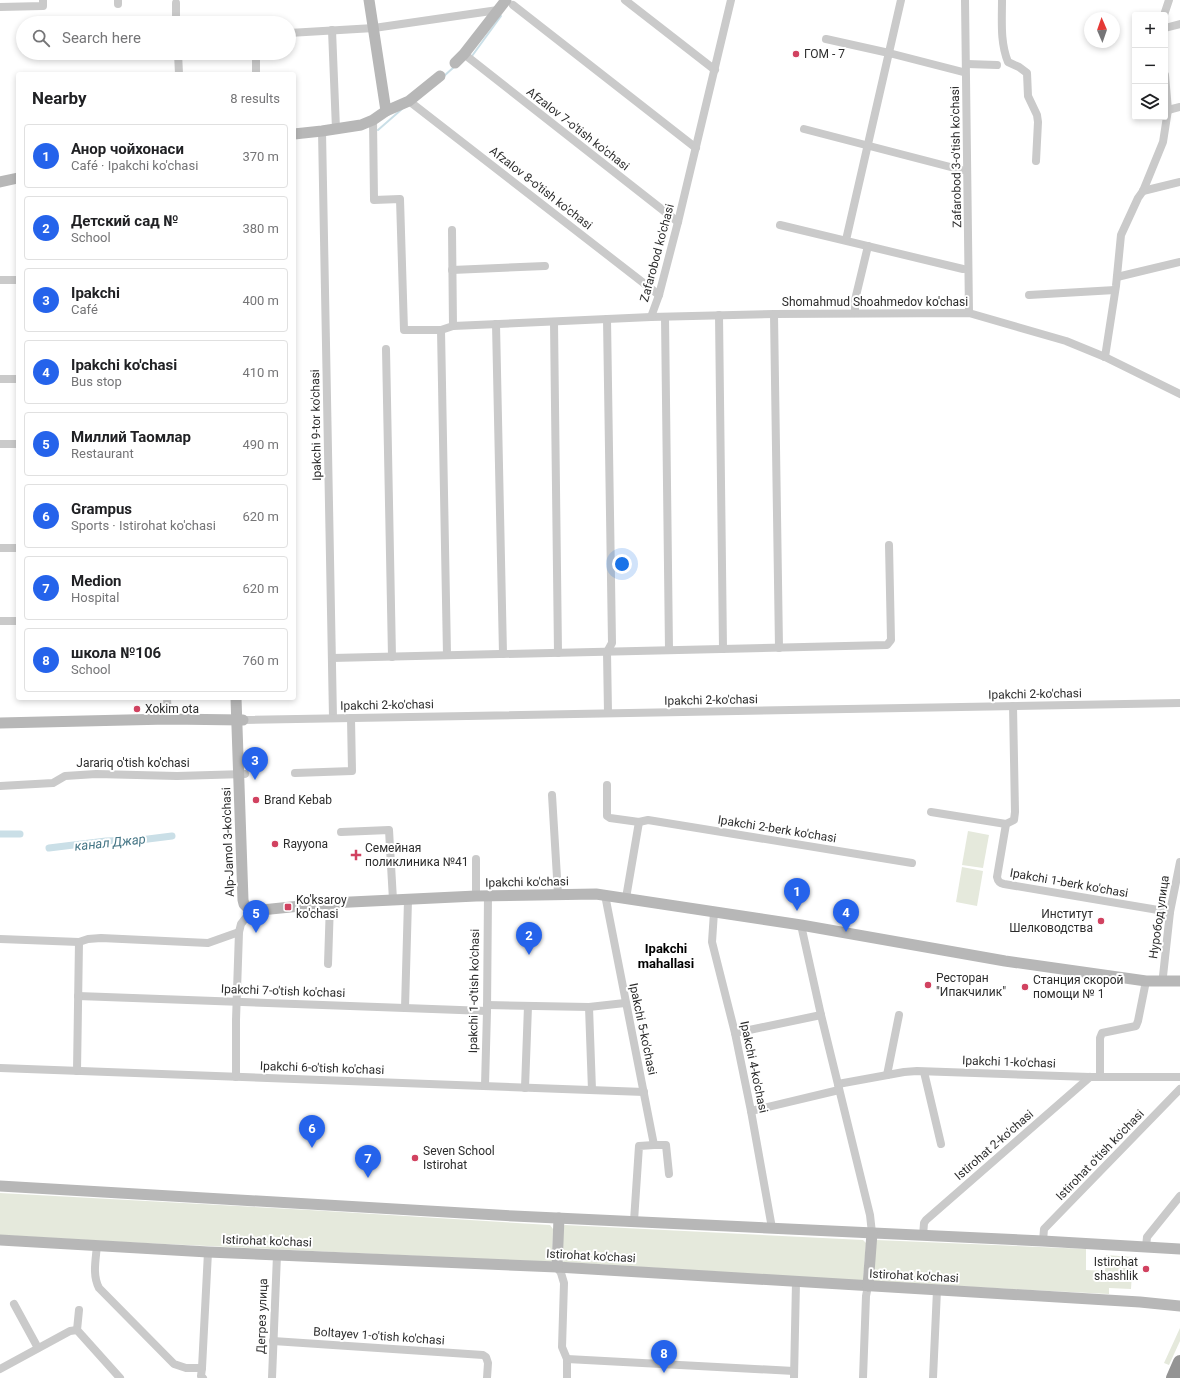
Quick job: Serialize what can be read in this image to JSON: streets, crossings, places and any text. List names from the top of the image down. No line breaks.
{"streets":{"main road":["Alp-Jamol 3-ko'chasi","Ipakchi ko'chasi","Istirohat ko'chasi"],"street":["Afzalov 7-o'tish ko'chasi","Zafarobod 3-o'tish ko'chasi","Afzalov 8-o'tish ko'chasi","Zafarobod ko'chasi","Shomahmud Shoahmedov ko'chasi","Ipakchi 9-tor ko'chasi","Ipakchi 2-ko'chasi","Jarariq o'tish ko'chasi","Ipakchi 2-berk ko'chasi","Ipakchi 1-berk ko'chasi","Нуробод улица","Ipakchi 7-o'tish ko'chasi","Ipakchi 1-o'tish ko'chasi","Ipakchi 5-ko'chasi","Ipakchi 1-ko'chasi","Ipakchi 4-ko'chasi","Ipakchi 6-o'tish ko'chasi","Istirohat 2-ko'chasi","Istirohat o'tish ko'chasi","Дегрез улица","Boltayev 1-o'tish ko'chasi"]},"crossings":[["Afzalov 7-o'tish ko'chasi","Zafarobod ko'chasi"],["Zafarobod 3-o'tish ko'chasi","Shomahmud Shoahmedov ko'chasi"],["Afzalov 8-o'tish ko'chasi","Zafarobod ko'chasi"],["Zafarobod ko'chasi","Shomahmud Shoahmedov ko'chasi"],["Ipakchi 9-tor ko'chasi","Ipakchi 2-ko'chasi"],["Ipakchi 2-ko'chasi","Alp-Jamol 3-ko'chasi"],["Ipakchi 2-ko'chasi","Ipakchi 1-berk ko'chasi"],["Jarariq o'tish ko'chasi","Alp-Jamol 3-ko'chasi"],["Alp-Jamol 3-ko'chasi","Ipakchi ko'chasi"],["Ipakchi ko'chasi","Ipakchi 1-o'tish ko'chasi"],["Ipakchi ko'chasi","Ipakchi 5-ko'chasi"],["Ipakchi ko'chasi","Ipakchi 4-ko'chasi"],["Ipakchi 1-berk ko'chasi","Нуробод улица"],["Ipakchi 7-o'tish ko'chasi","Ipakchi 1-o'tish ko'chasi"],["Ipakchi 7-o'tish ko'chasi","Ipakchi 5-ko'chasi"],["Ipakchi 1-o'tish ko'chasi","Ipakchi 6-o'tish ko'chasi"],["Ipakchi 5-ko'chasi","Ipakchi 6-o'tish ko'chasi"],["Ipakchi 1-ko'chasi","Ipakchi 4-ko'chasi"],["Ipakchi 1-ko'chasi","Istirohat 2-ko'chasi"],["Istirohat ko'chasi","Дегрез улица"],["Дегрез улица","Boltayev 1-o'tish ko'chasi"]],"districts":["Ipakchi mahallasi"],"water":["канал Джар"],"places":{"other":["ГОМ - 7","Xokim ota","Brand Kebab","Rayyona","Институт Шелководства","Ресторан \"Ипакчилик\"","Станция скорой помощи № 1","Seven School Istirohat","Istirohat shashlik"],"health":["Семейная поликлиника №41"],"transit":["Ko'ksaroy ko'chasi"]},"north":"top","page":{"map_buttons":["+","−"],"search":"Search here","heading":["Nearby","8 results"],"list":[{"mark":"1","name":"Анор чойхонаси","note":"Café · Ipakchi ko'chasi","value":"370 m"},{"mark":"2","name":"Детский сад №","note":"School","value":"380 m"},{"mark":"3","name":"Ipakchi","note":"Café","value":"400 m"},{"mark":"4","name":"Ipakchi ko'chasi","note":"Bus stop","value":"410 m"},{"mark":"5","name":"Миллий Таомлар","note":"Restaurant","value":"490 m"},{"mark":"6","name":"Grampus","note":"Sports · Istirohat ko'chasi","value":"620 m"},{"mark":"7","name":"Medion","note":"Hospital","value":"620 m"},{"mark":"8","name":"школа №106","note":"School","value":"760 m"}],"pins":["3","1","4","5","2","6","7","8"]}}
